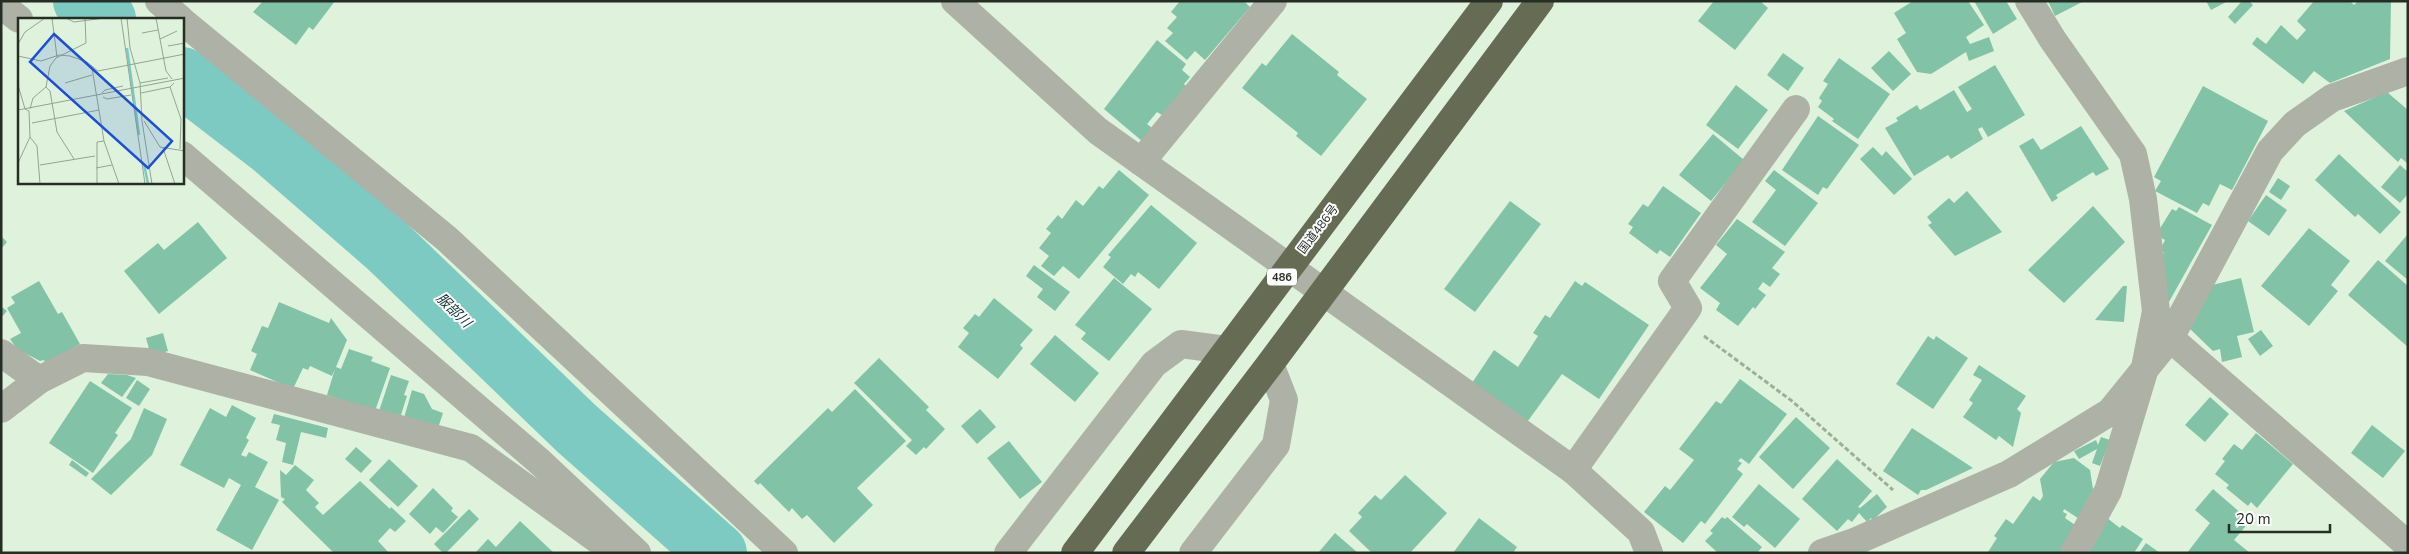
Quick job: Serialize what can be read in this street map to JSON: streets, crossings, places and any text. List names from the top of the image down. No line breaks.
{"streets":{"highway":["国道486号","486"]},"water":["服部川"],"scale_bar":"20 m"}
